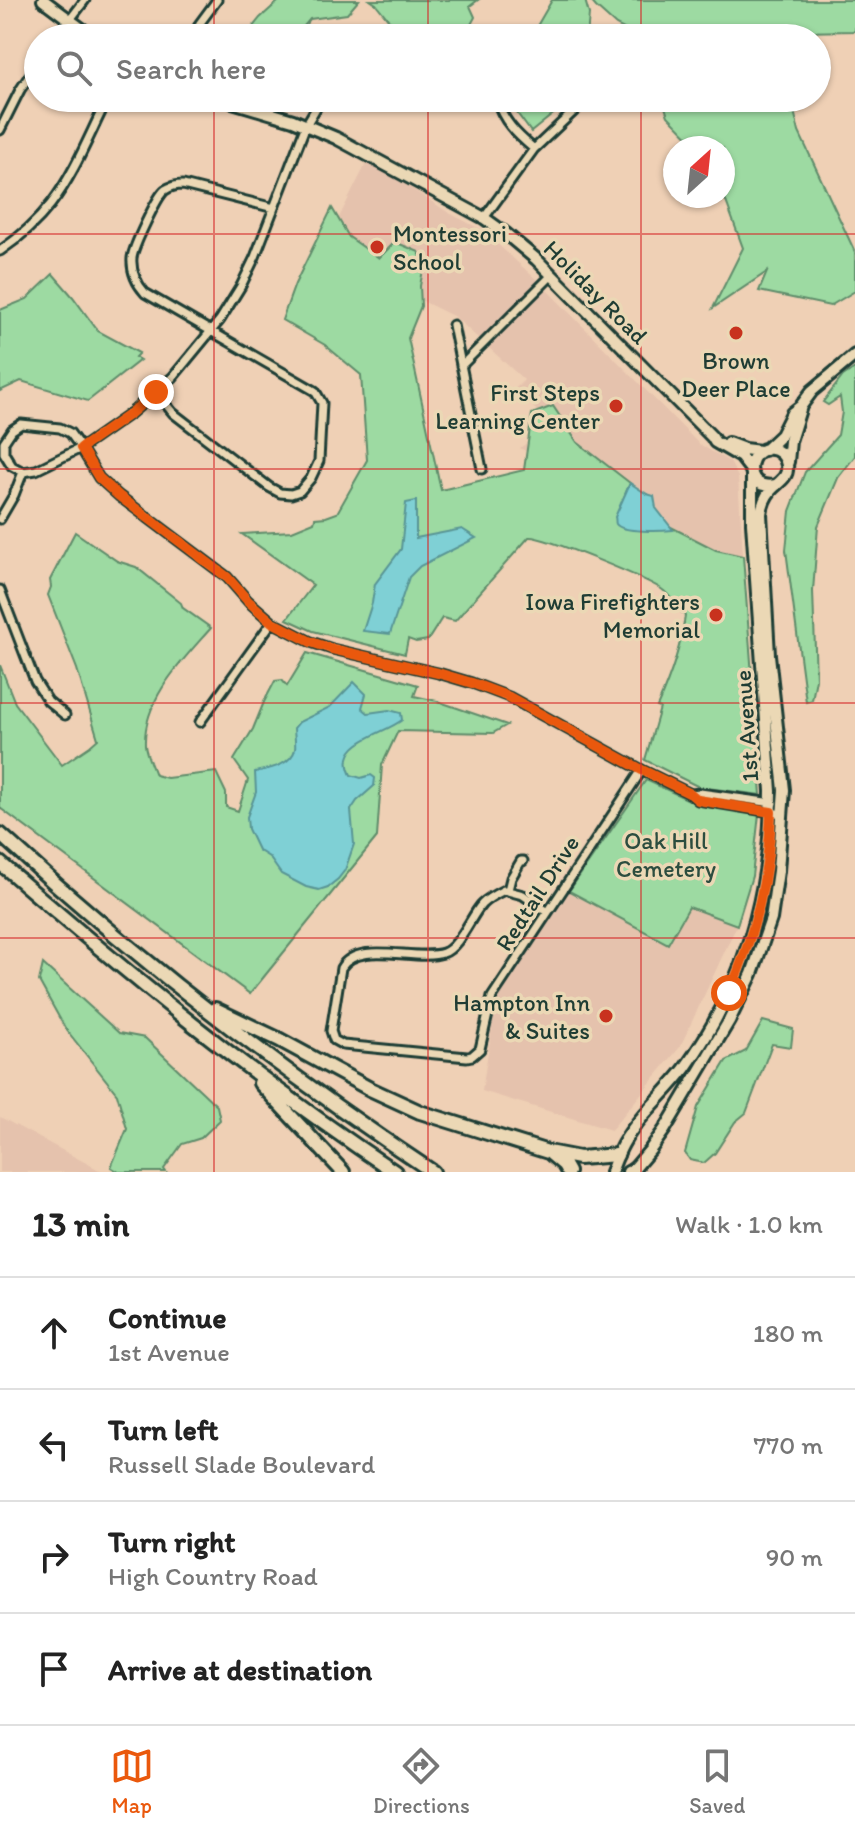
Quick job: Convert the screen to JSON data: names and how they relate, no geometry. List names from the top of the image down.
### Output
{
  "streets": {
    "main road": ["Holiday Road", "1st Avenue"],
    "street": ["Redtail Drive"]
  },
  "crossings": [
    ["Holiday Road", "1st Avenue"]
  ],
  "parks": ["Oak Hill Cemetery"],
  "places": [
    "Montessori School",
    "Brown Deer Place",
    "First Steps Learning Center",
    "Iowa Firefighters Memorial",
    "Hampton Inn & Suites"
  ],
  "north": "top right",
  "page": {
    "search": "Search here",
    "heading": ["13 min", "Walk · 1.0 km"],
    "list": [
      ["Continue", "1st Avenue", "180 m"],
      ["Turn left", "Russell Slade Boulevard", "770 m"],
      ["Turn right", "High Country Road", "90 m"],
      "Arrive at destination"
    ],
    "nav": ["Map", "Directions", "Saved"]
  }
}
